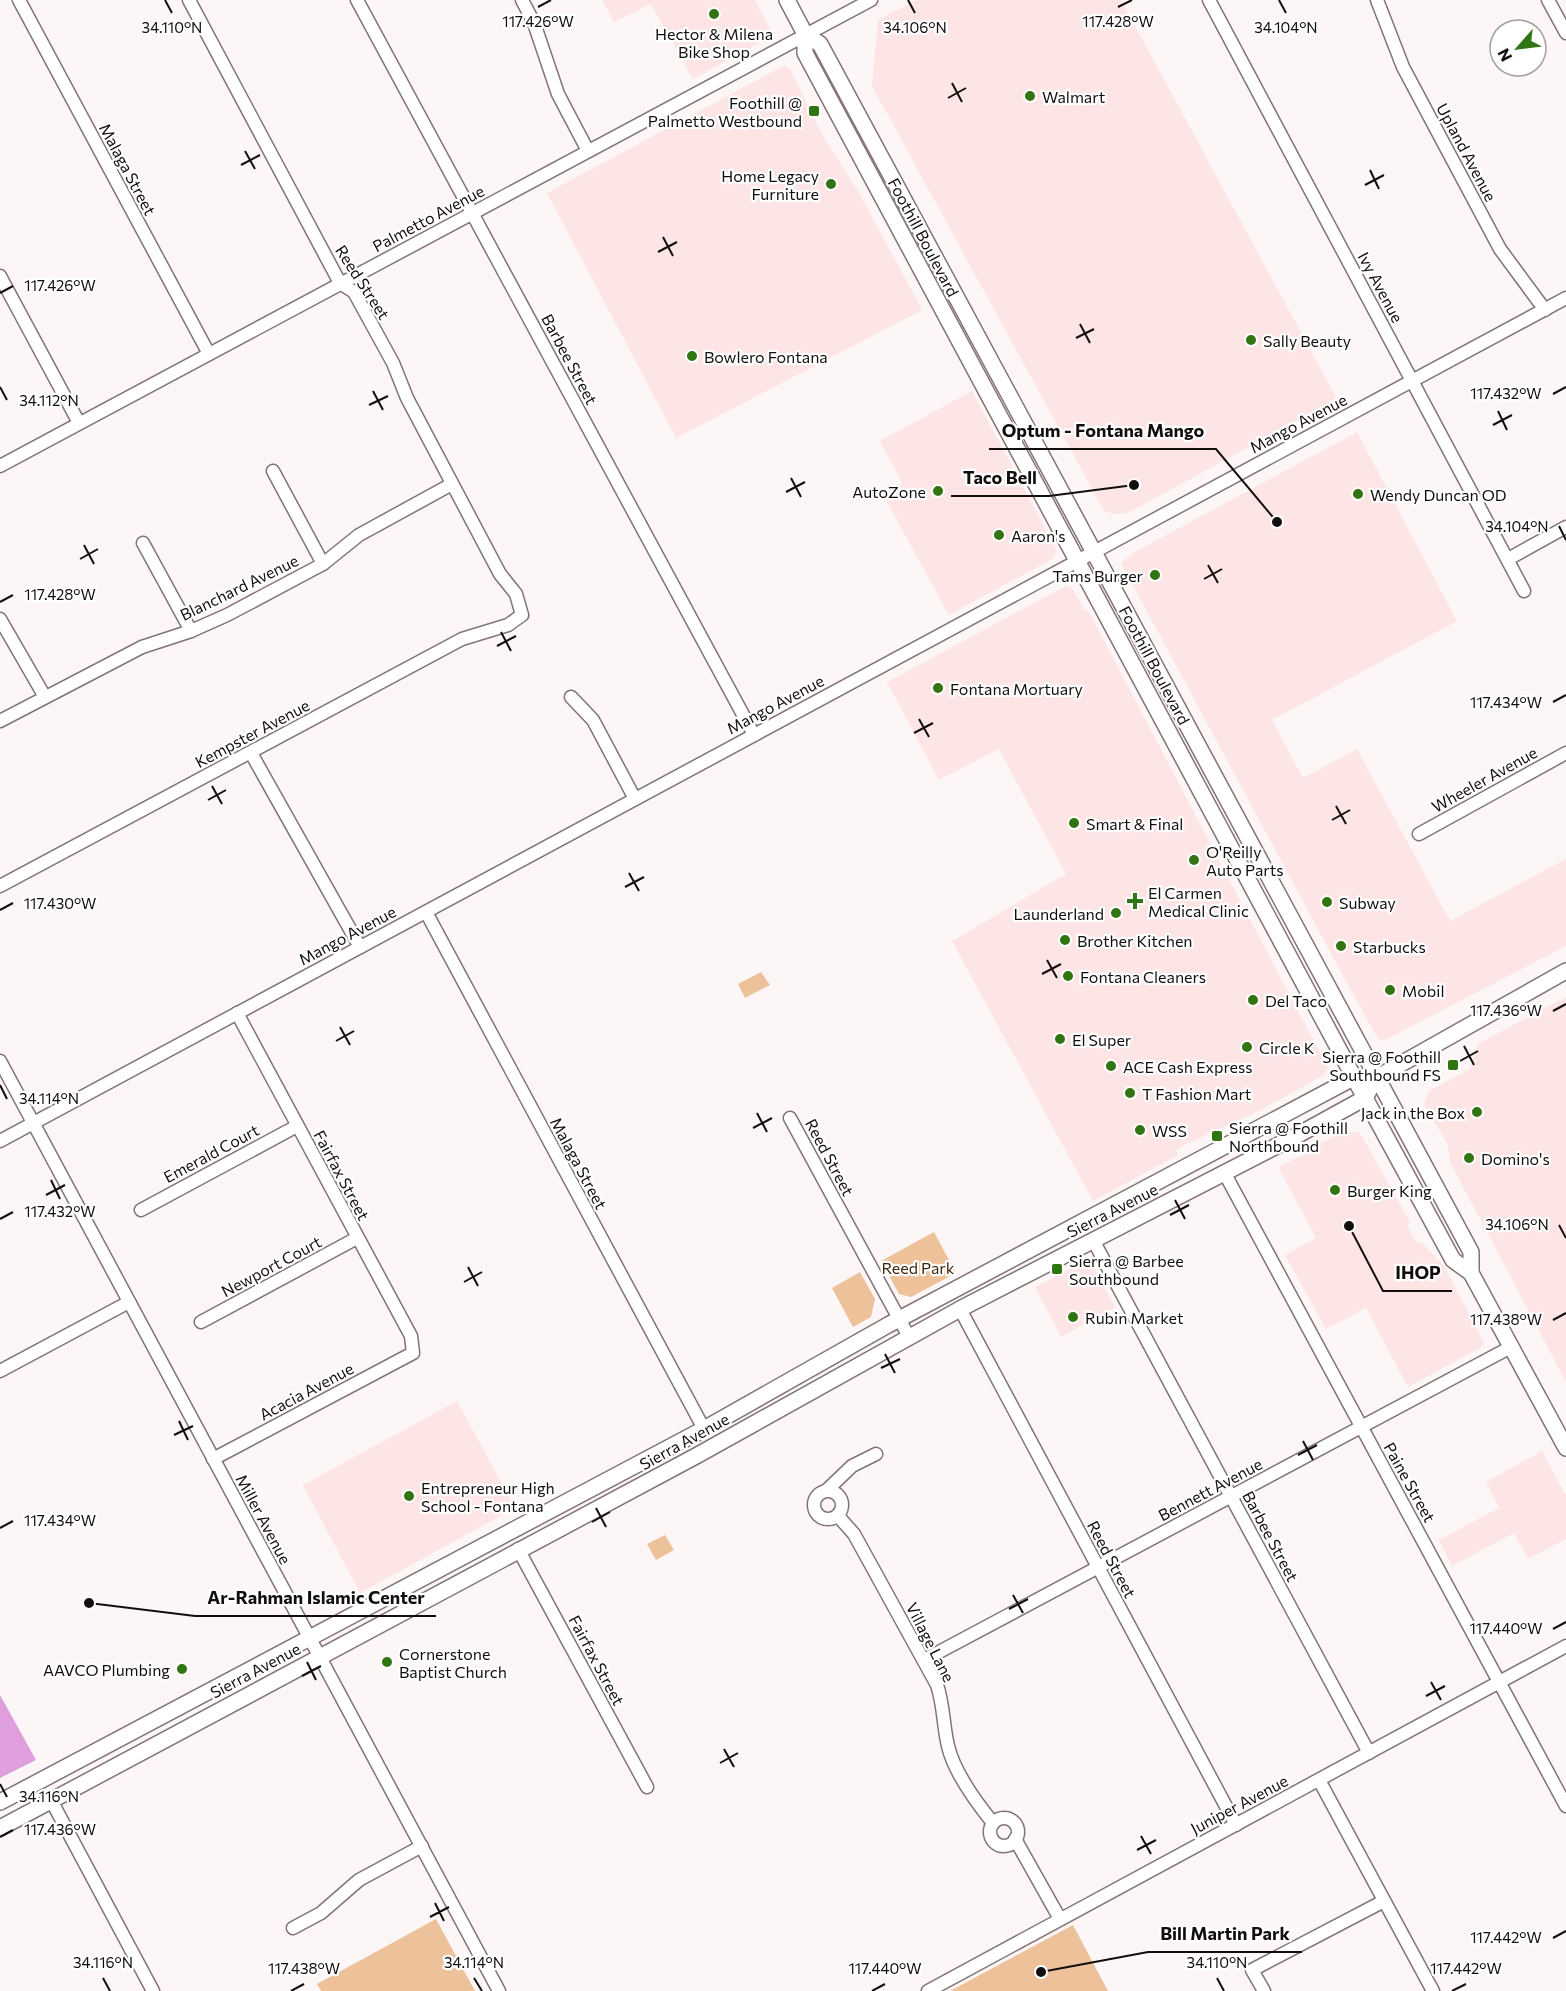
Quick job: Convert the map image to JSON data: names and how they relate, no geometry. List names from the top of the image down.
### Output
{
  "streets": {
    "main road": ["Foothill Boulevard", "Sierra Avenue"],
    "street": [
      "Upland Avenue",
      "Malaga Street",
      "Palmetto Avenue",
      "Reed Street",
      "Ivy Avenue",
      "Barbee Street",
      "Mango Avenue",
      "Blanchard Avenue",
      "Kempster Avenue",
      "Wheeler Avenue",
      "Emerald Court",
      "Fairfax Street",
      "Newport Court",
      "Acacia Avenue",
      "Paine Street",
      "Bennett Avenue",
      "Miller Avenue",
      "Village Lane",
      "Juniper Avenue"
    ]
  },
  "crossings": [
    ["Upland Avenue", "Mango Avenue"],
    ["Malaga Street", "Palmetto Avenue"],
    ["Malaga Street", "Mango Avenue"],
    ["Malaga Street", "Sierra Avenue"],
    ["Palmetto Avenue", "Foothill Boulevard"],
    ["Palmetto Avenue", "Reed Street"],
    ["Palmetto Avenue", "Barbee Street"],
    ["Foothill Boulevard", "Mango Avenue"],
    ["Foothill Boulevard", "Sierra Avenue"],
    ["Foothill Boulevard", "Bennett Avenue"],
    ["Reed Street", "Blanchard Avenue"],
    ["Reed Street", "Kempster Avenue"],
    ["Reed Street", "Sierra Avenue"],
    ["Reed Street", "Bennett Avenue"],
    ["Reed Street", "Juniper Avenue"],
    ["Ivy Avenue", "Mango Avenue"],
    ["Barbee Street", "Mango Avenue"],
    ["Barbee Street", "Sierra Avenue"],
    ["Barbee Street", "Bennett Avenue"],
    ["Barbee Street", "Juniper Avenue"],
    ["Mango Avenue", "Fairfax Street"],
    ["Mango Avenue", "Miller Avenue"],
    ["Emerald Court", "Fairfax Street"],
    ["Fairfax Street", "Sierra Avenue"],
    ["Fairfax Street", "Newport Court"],
    ["Fairfax Street", "Acacia Avenue"],
    ["Sierra Avenue", "Paine Street"],
    ["Sierra Avenue", "Miller Avenue"],
    ["Acacia Avenue", "Miller Avenue"],
    ["Paine Street", "Bennett Avenue"],
    ["Paine Street", "Juniper Avenue"],
    ["Bennett Avenue", "Village Lane"]
  ],
  "parks": ["Reed Park"],
  "places": {
    "other": [
      "Hector & Milena Bike Shop",
      "Walmart",
      "Home Legacy Furniture",
      "Sally Beauty",
      "Bowlero Fontana",
      "Taco Bell",
      "AutoZone",
      "Wendy Duncan OD",
      "Optum - Fontana Mango",
      "Aaron's",
      "Tams Burger",
      "Fontana Mortuary",
      "Smart & Final",
      "O'Reilly Auto Parts",
      "Subway",
      "Launderland",
      "Brother Kitchen",
      "Starbucks",
      "Fontana Cleaners",
      "Mobil",
      "Del Taco",
      "El Super",
      "Circle K",
      "ACE Cash Express",
      "T Fashion Mart",
      "Jack in the Box",
      "WSS",
      "Domino's",
      "Burger King",
      "IHOP",
      "Rubin Market",
      "Entrepreneur High School - Fontana",
      "Ar-Rahman Islamic Center",
      "Cornerstone Baptist Church",
      "AAVCO Plumbing",
      "Bill Martin Park"
    ],
    "transit": [
      "Foothill @ Palmetto Westbound",
      "Sierra @ Foothill Southbound FS",
      "Sierra @ Foothill Northbound",
      "Sierra @ Barbee Southbound"
    ],
    "health": ["El Carmen Medical Clinic"]
  },
  "north": "bottom left",
  "coordinates": [
    "117.426°W",
    "117.428°W",
    "34.110°N",
    "34.106°N",
    "34.104°N",
    "117.432°W",
    "34.112°N",
    "117.434°W",
    "117.430°W",
    "117.436°W",
    "34.114°N",
    "117.438°W",
    "117.440°W",
    "34.116°N",
    "117.442°W"
  ]
}
